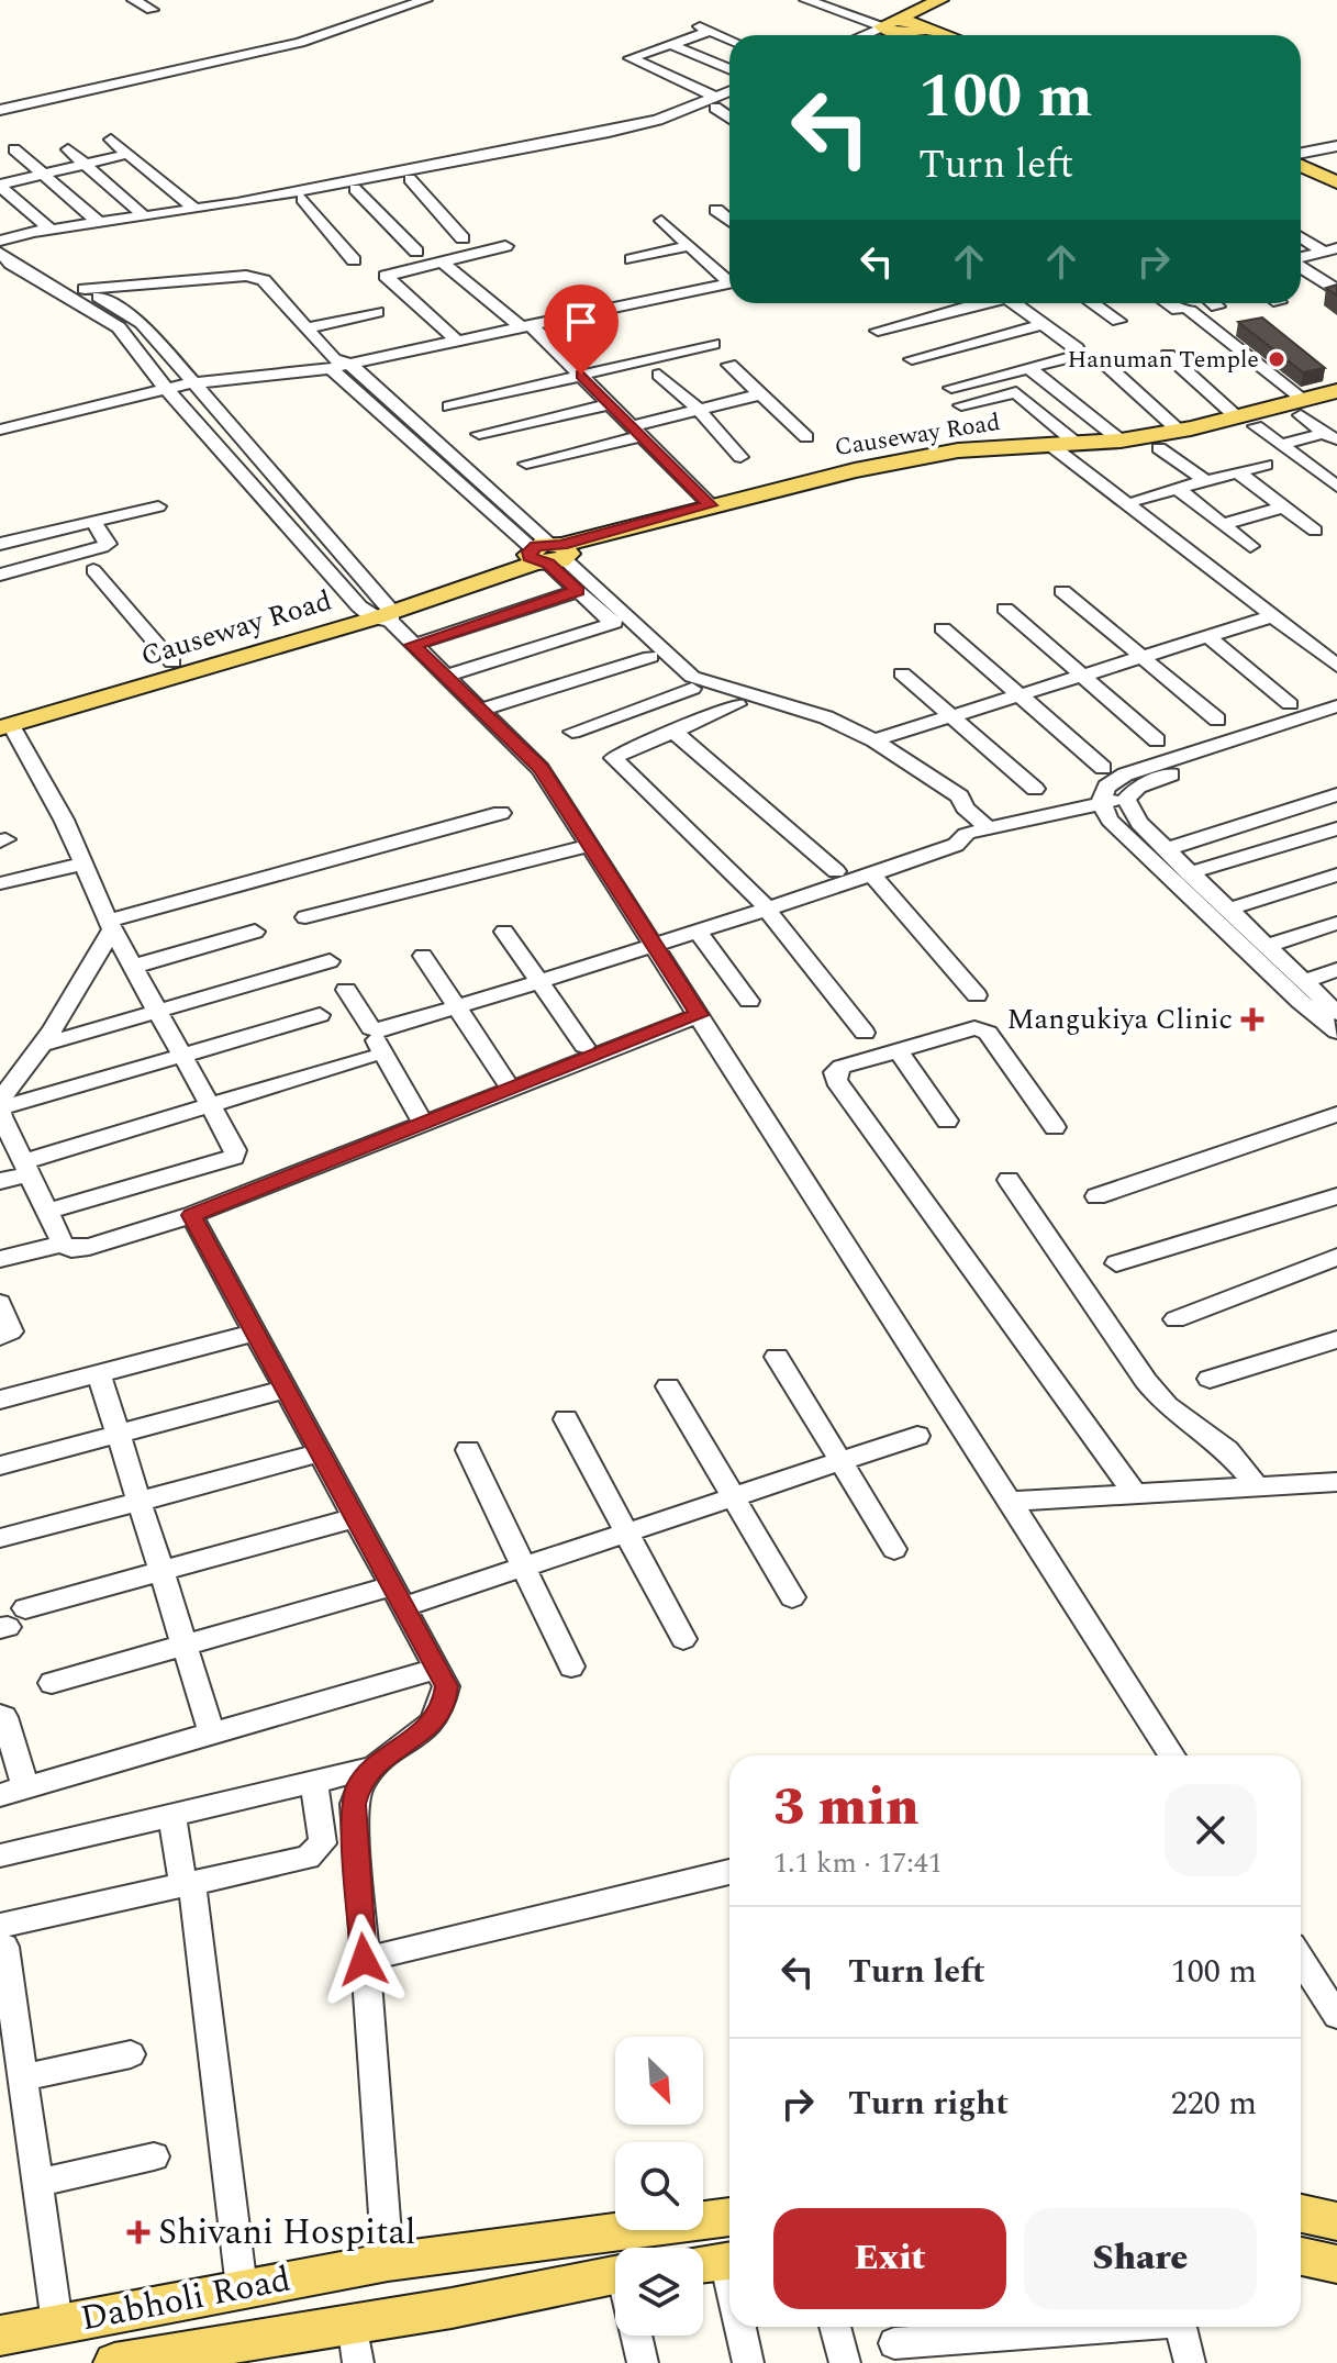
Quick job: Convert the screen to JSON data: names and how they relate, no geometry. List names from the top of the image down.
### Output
{
  "streets": {
    "main road": ["Causeway Road", "Dabholi Road"]
  },
  "places": {
    "other": ["Hanuman Temple"],
    "health": ["Mangukiya Clinic", "Shivani Hospital"]
  },
  "north": "bottom right",
  "page": {
    "turn": ["100 m", "Turn left"],
    "heading": ["3 min", "1.1 km · 17:41"],
    "list": [
      {
        "name": "Turn left",
        "value": "100 m"
      },
      {
        "name": "Turn right",
        "value": "220 m"
      }
    ],
    "buttons": ["Exit", "Share"]
  }
}
